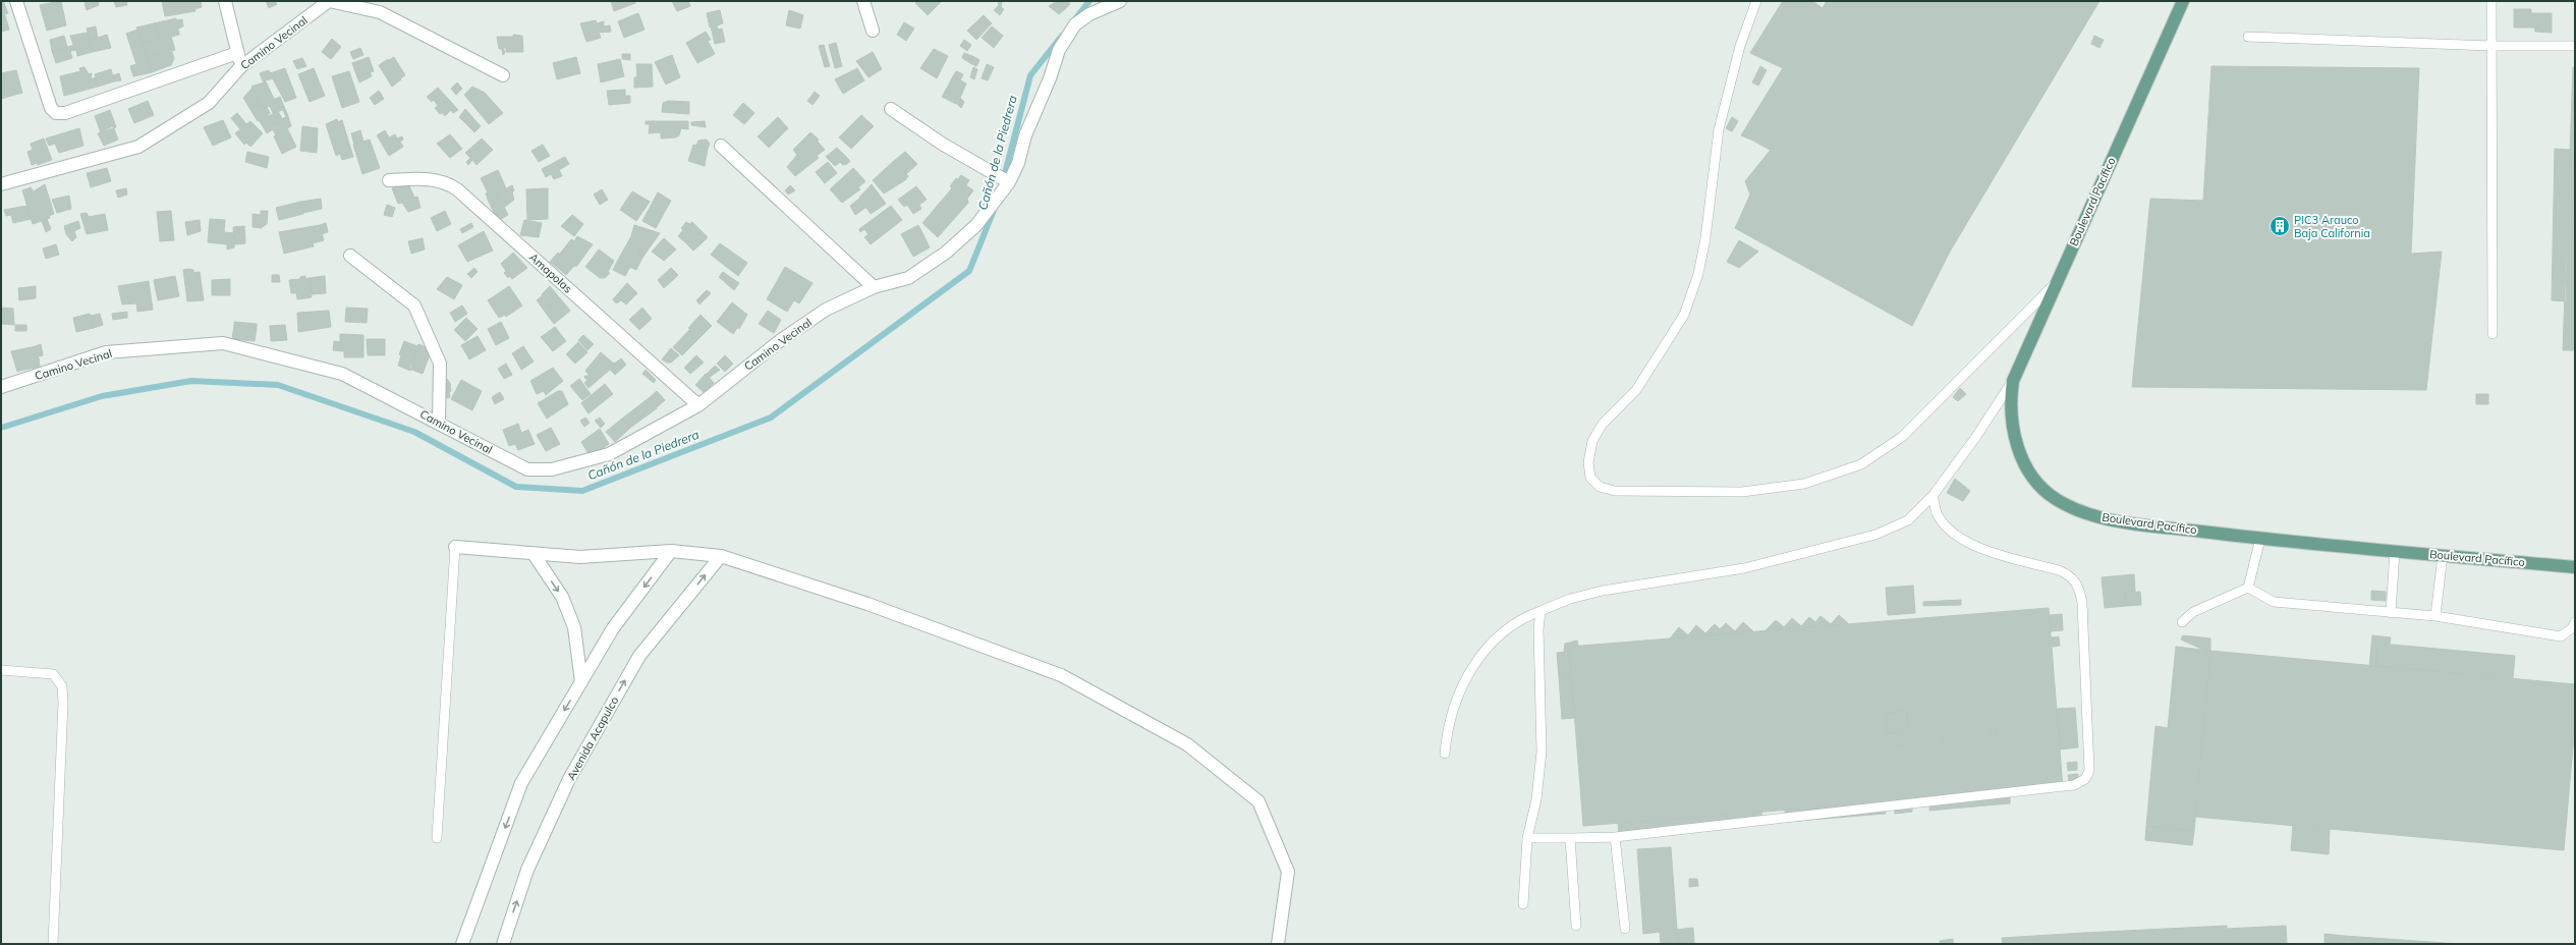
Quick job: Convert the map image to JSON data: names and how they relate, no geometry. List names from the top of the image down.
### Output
{
  "streets": {
    "main road": ["Boulevard Pacífico"],
    "street": ["Camino Vecinal", "Amapolas", "Avenida Acapulco"]
  },
  "crossings": [
    ["Camino Vecinal", "Amapolas"]
  ],
  "water": ["Cañón de la Piedrera"],
  "places": {
    "building": ["PIC3 Arauco Baja California"]
  }
}
